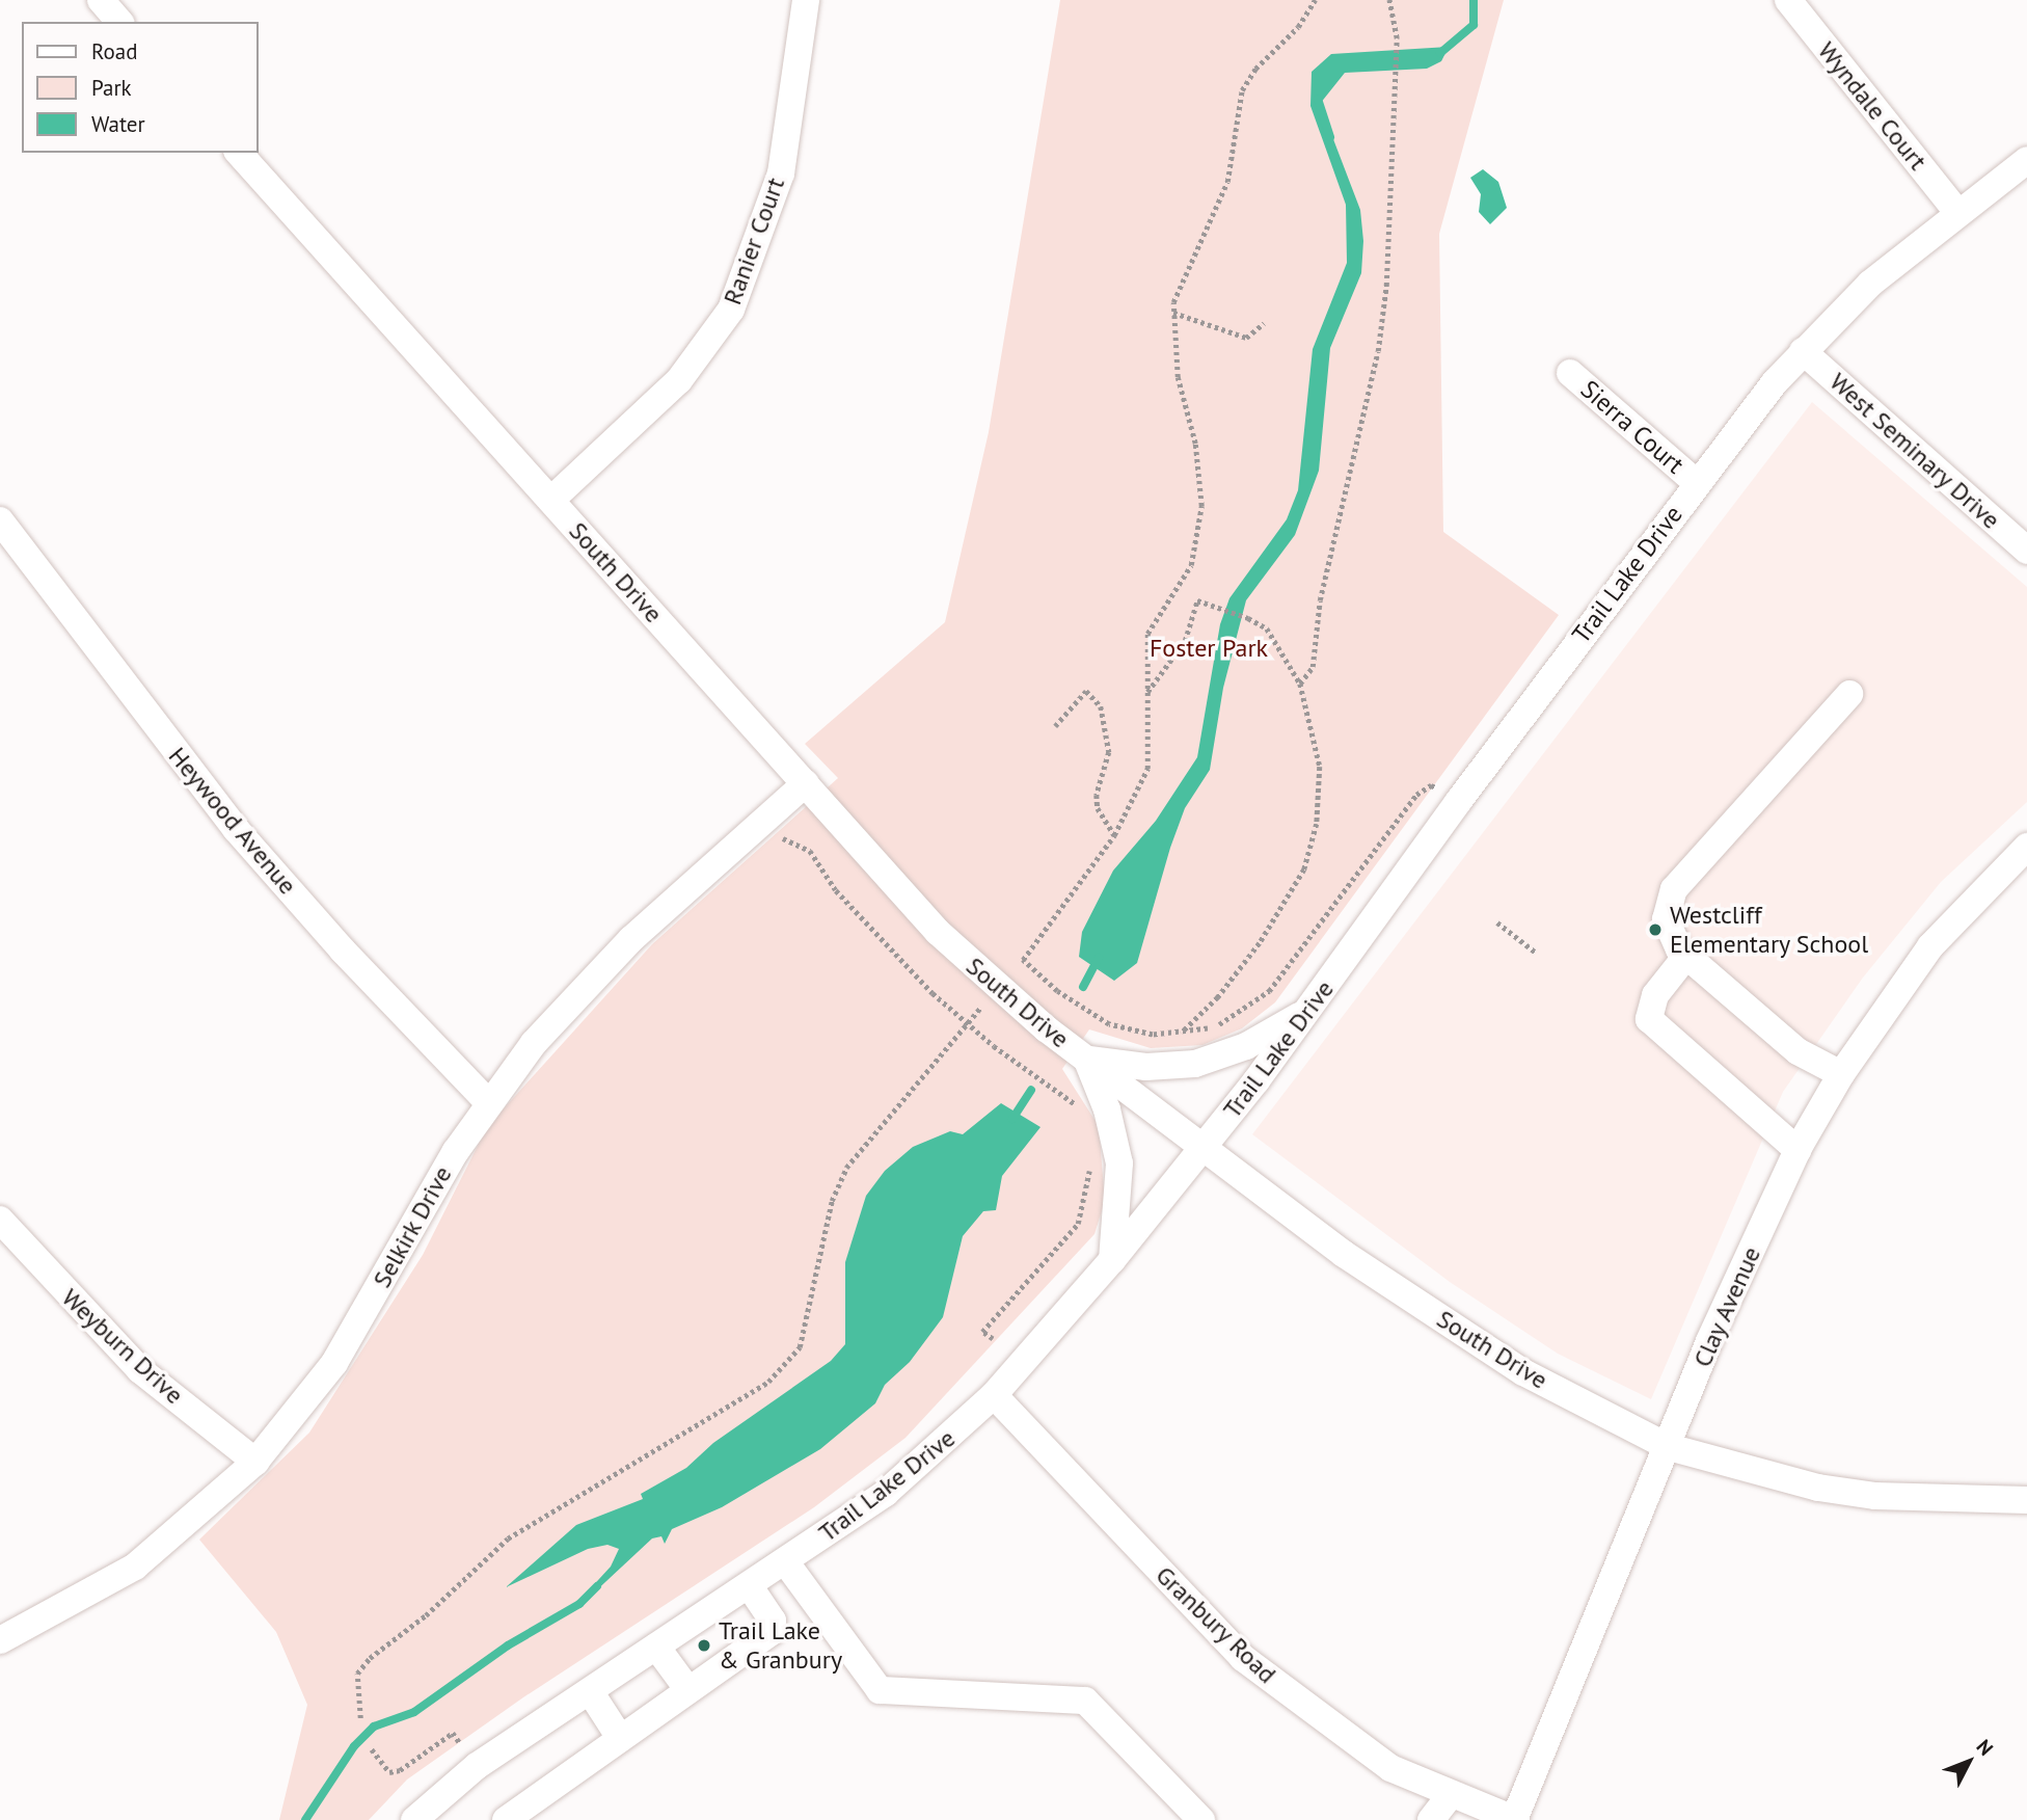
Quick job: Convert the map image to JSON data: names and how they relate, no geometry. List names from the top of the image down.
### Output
{
  "streets": {
    "street": [
      "Wyndale Court",
      "Ranier Court",
      "Sierra Court",
      "West Seminary Drive",
      "South Drive",
      "Trail Lake Drive",
      "Heywood Avenue",
      "Selkirk Drive",
      "Clay Avenue",
      "Weyburn Drive",
      "Granbury Road"
    ]
  },
  "crossings": [
    ["Wyndale Court", "Trail Lake Drive"],
    ["Ranier Court", "South Drive"],
    ["Sierra Court", "Trail Lake Drive"],
    ["West Seminary Drive", "Trail Lake Drive"],
    ["South Drive", "Trail Lake Drive"],
    ["South Drive", "Selkirk Drive"],
    ["South Drive", "Clay Avenue"],
    ["Trail Lake Drive", "Granbury Road"],
    ["Heywood Avenue", "Selkirk Drive"],
    ["Selkirk Drive", "Weyburn Drive"],
    ["Clay Avenue", "Granbury Road"]
  ],
  "parks": ["Foster Park"],
  "places": ["Westcliff Elementary School", "Trail Lake & Granbury"],
  "legend": ["Road", "Park", "Water"],
  "north": "top right"
}
